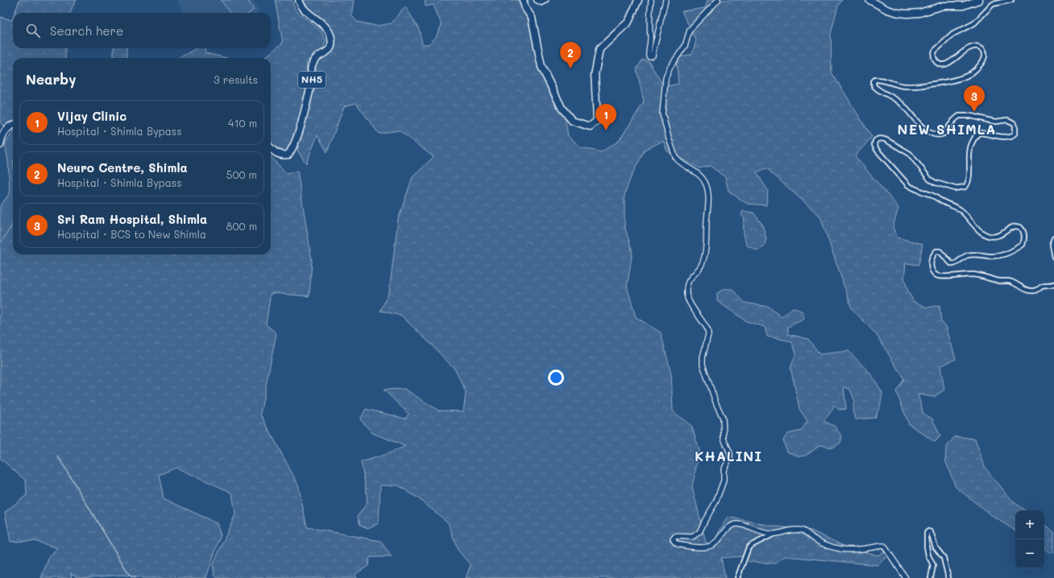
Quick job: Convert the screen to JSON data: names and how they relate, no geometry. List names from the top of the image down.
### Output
{
  "streets": {
    "highway": ["NH5"]
  },
  "districts": ["NEW SHIMLA", "KHALINI"],
  "page": {
    "search": "Search here",
    "pins": ["2", "3", "1"],
    "heading": ["Nearby", "3 results"],
    "list": [
      {
        "mark": "1",
        "name": "Vijay Clinic",
        "note": "Hospital · Shimla Bypass",
        "value": "410 m"
      },
      {
        "mark": "2",
        "name": "Neuro Centre, Shimla",
        "note": "Hospital · Shimla Bypass",
        "value": "500 m"
      },
      {
        "mark": "3",
        "name": "Sri Ram Hospital, Shimla",
        "note": "Hospital · BCS to New Shimla",
        "value": "800 m"
      }
    ],
    "map_buttons": ["+", "−"]
  }
}
